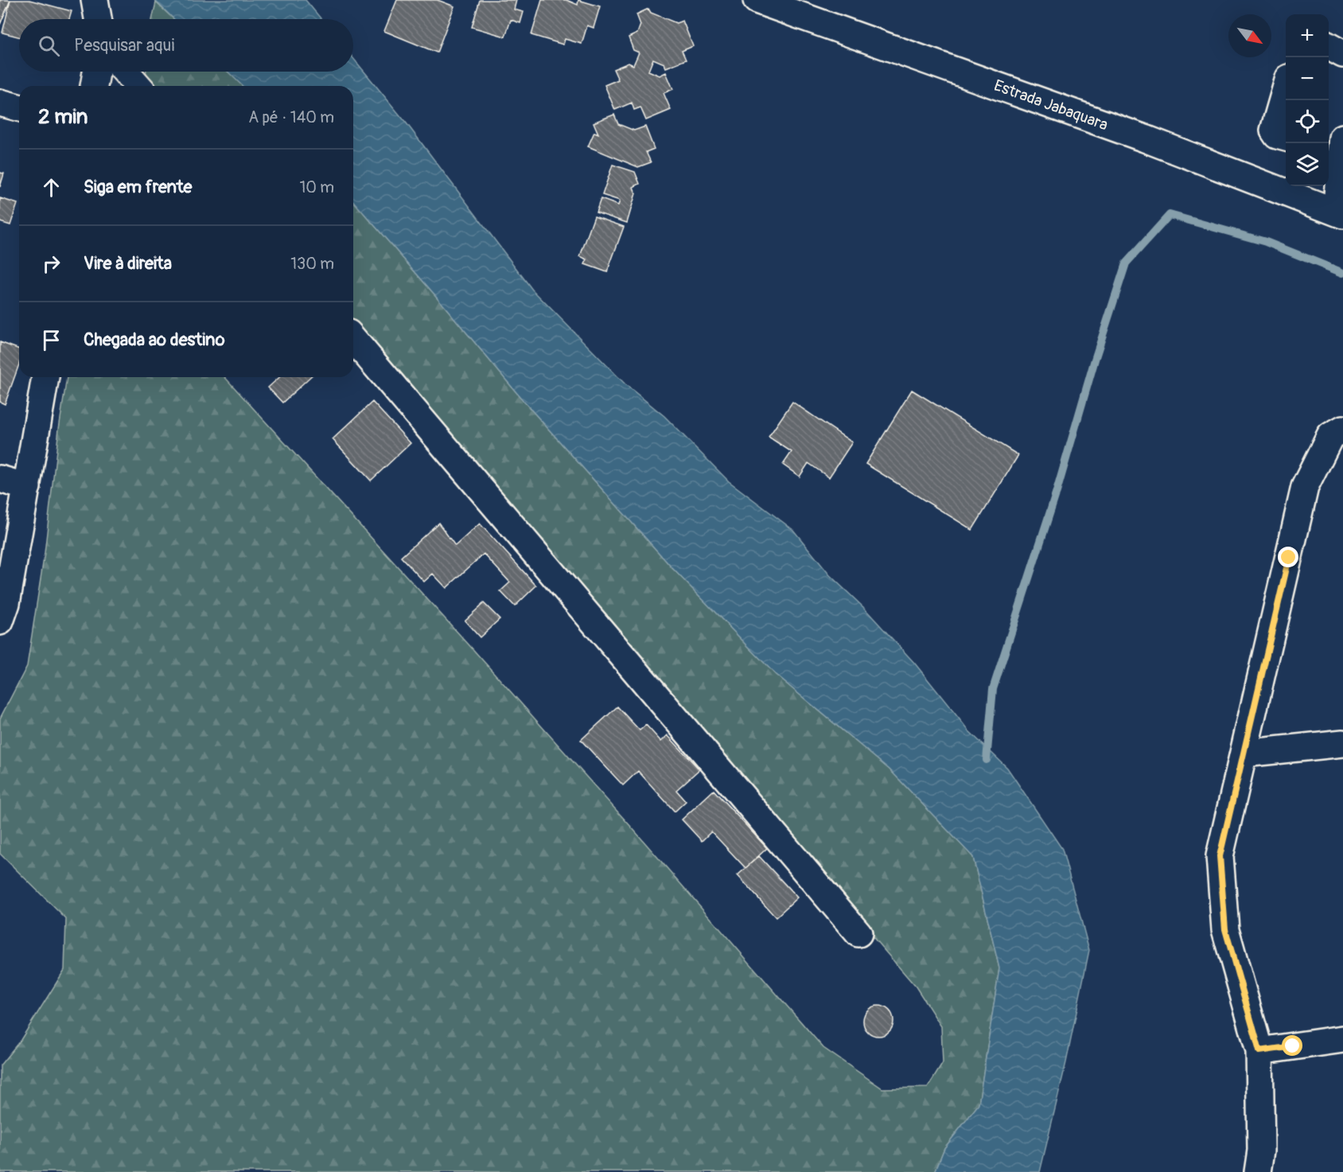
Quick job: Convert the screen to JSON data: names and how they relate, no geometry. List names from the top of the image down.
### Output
{
  "streets": {
    "street": ["Estrada Jabaquara"]
  },
  "north": "bottom right",
  "page": {
    "map_buttons": ["+", "−"],
    "search": "Pesquisar aqui",
    "heading": ["2 min", "A pé · 140 m"],
    "list": [
      ["Siga em frente", "10 m"],
      ["Vire à direita", "130 m"],
      "Chegada ao destino"
    ]
  }
}
